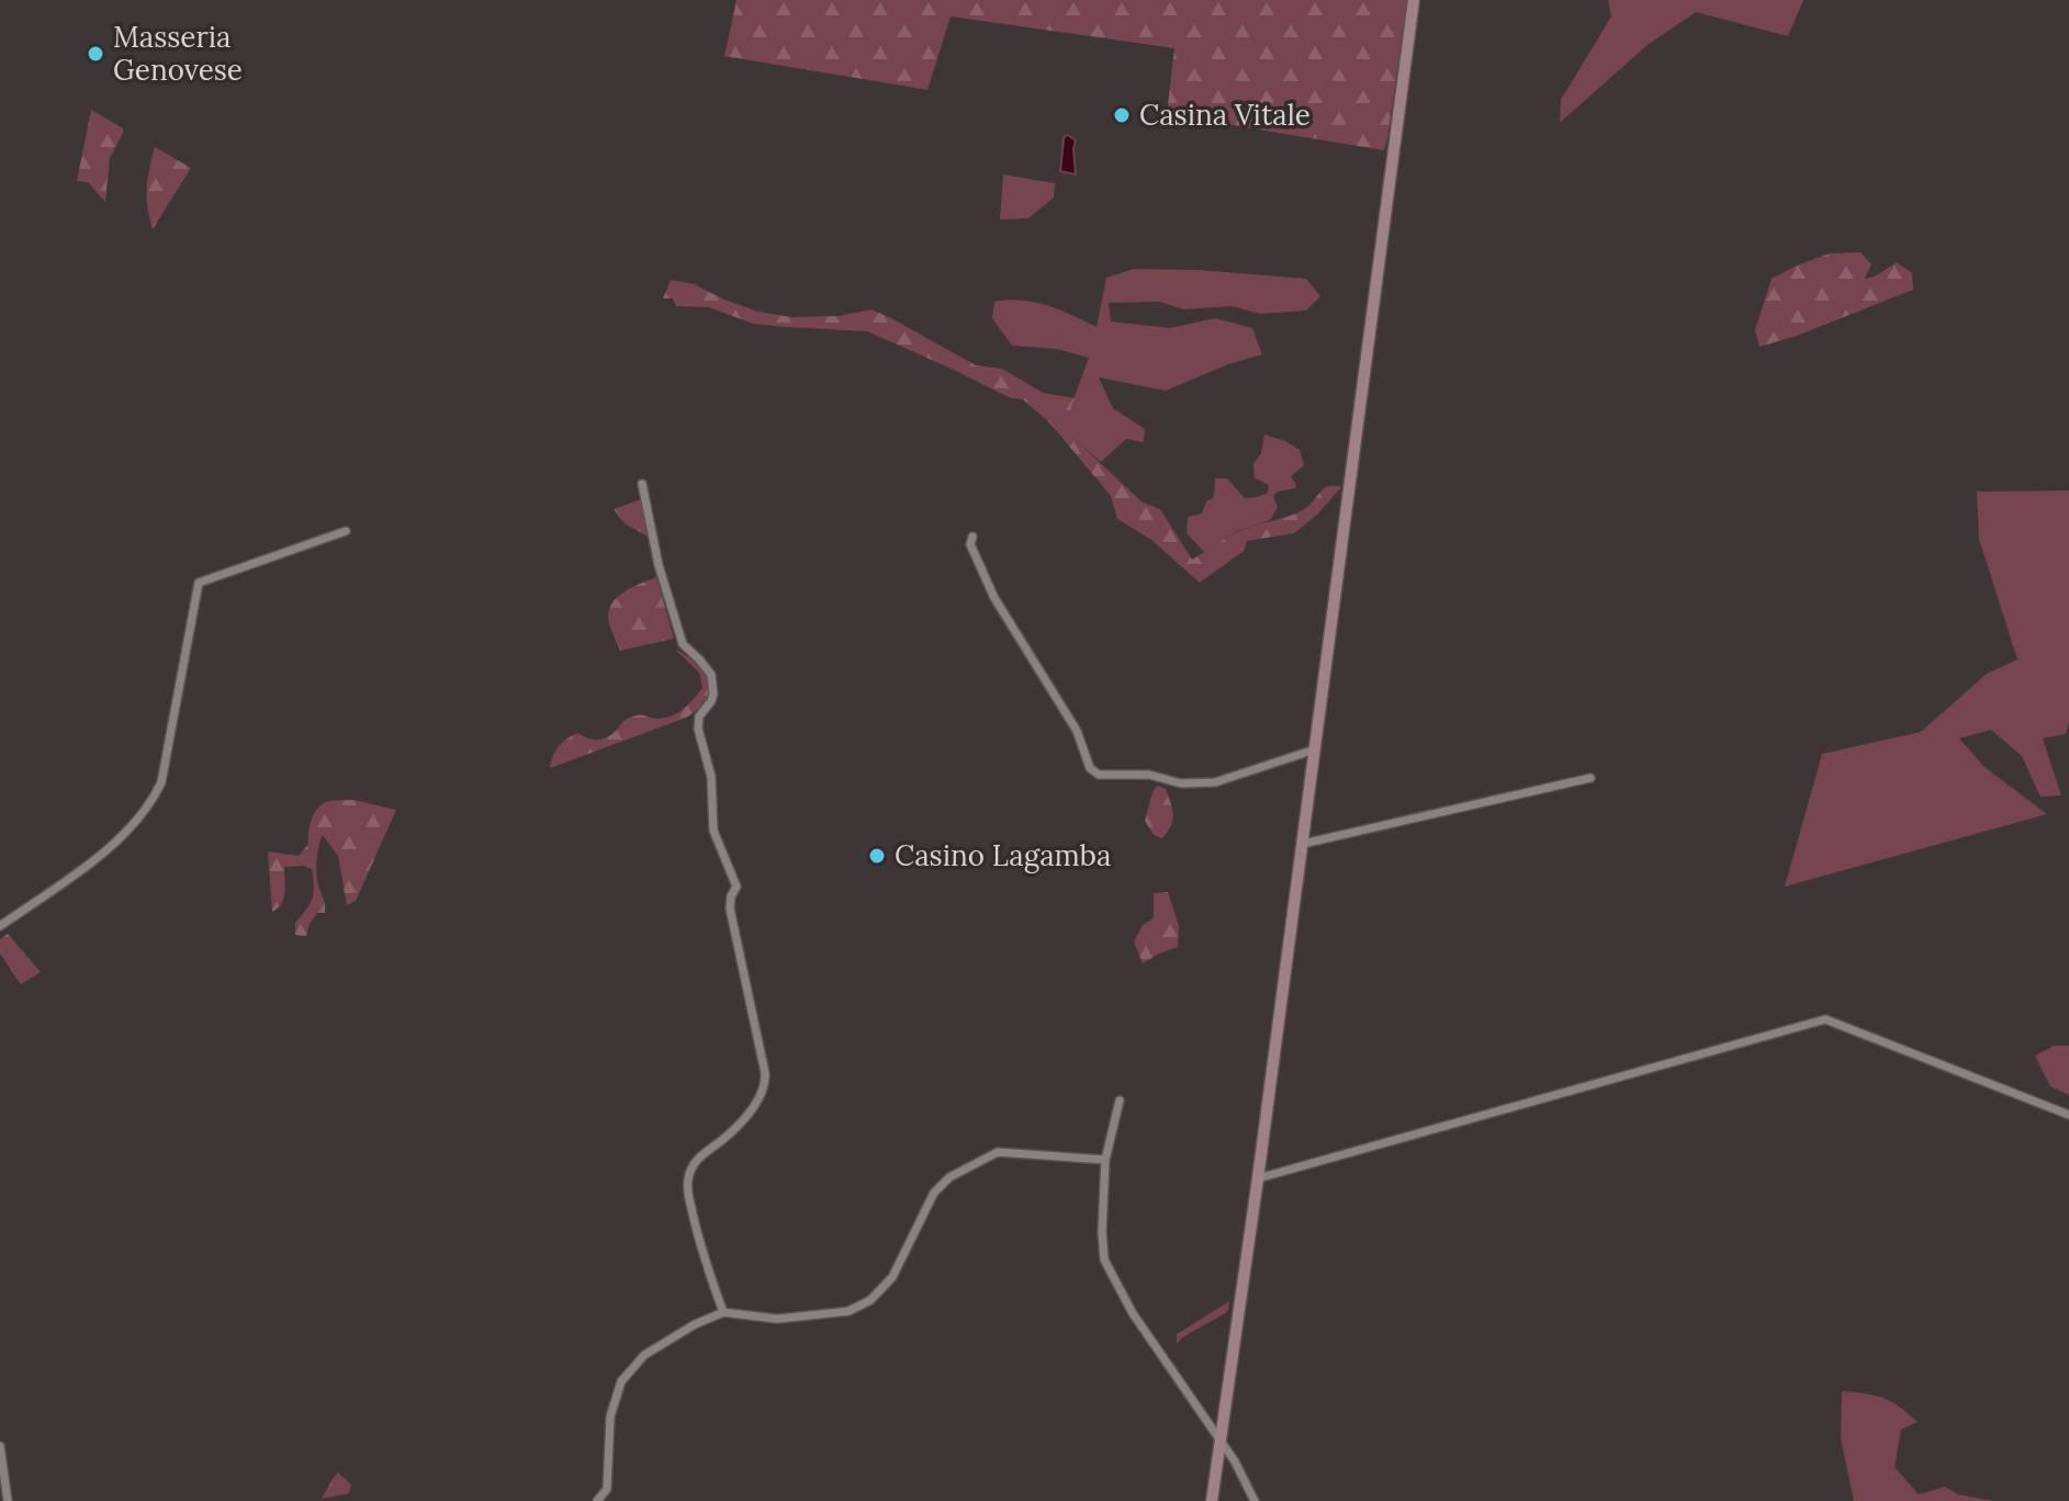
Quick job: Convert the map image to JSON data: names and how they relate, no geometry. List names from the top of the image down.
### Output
{
  "places": ["Masseria Genovese", "Casina Vitale", "Casino Lagamba"]
}
